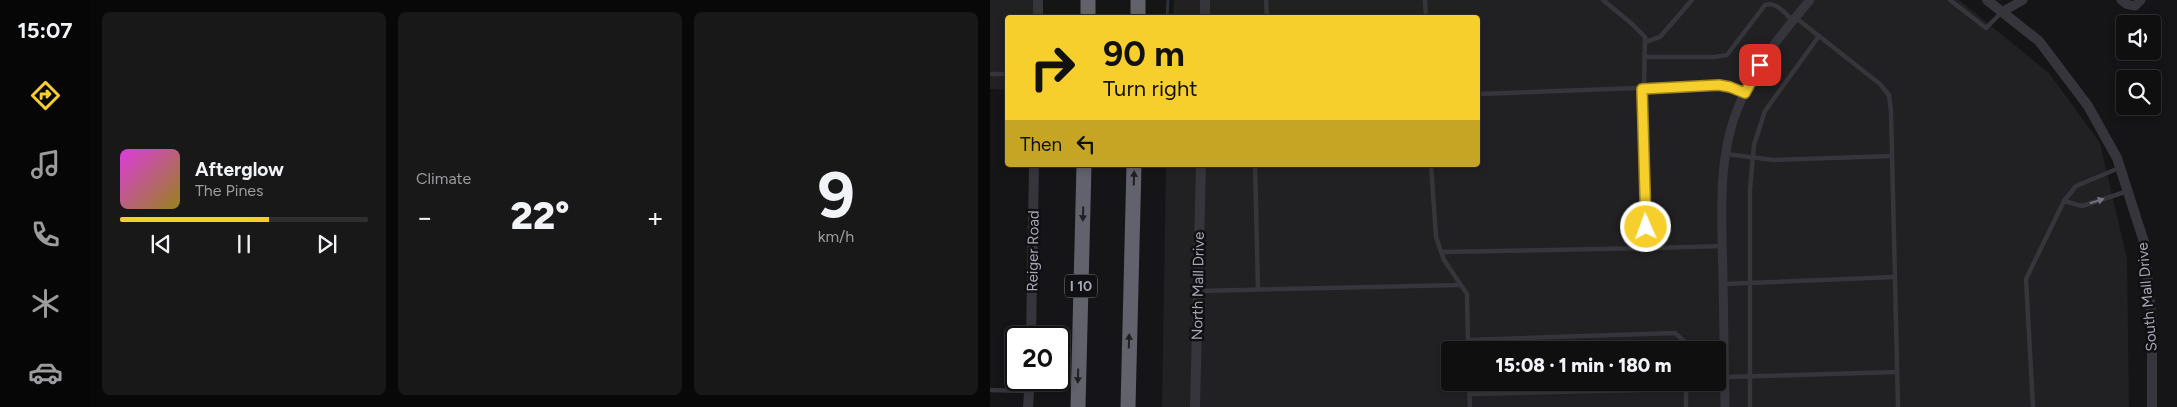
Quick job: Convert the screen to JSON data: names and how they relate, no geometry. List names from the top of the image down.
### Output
{
  "streets": {
    "highway": ["I 10"],
    "street": ["Reiger Road", "North Mall Drive", "South Mall Drive"]
  },
  "page": {
    "tabs": "15:07",
    "tile": [
      "Climate",
      ["9", "km/h"]
    ],
    "turn": ["90 m", "Turn right"],
    "then": "Then",
    "song": ["Afterglow", "The Pines"],
    "heat": ["−", "22°", "+"],
    "limit": "20",
    "trip": "15:08 · 1 min · 180 m"
  }
}
